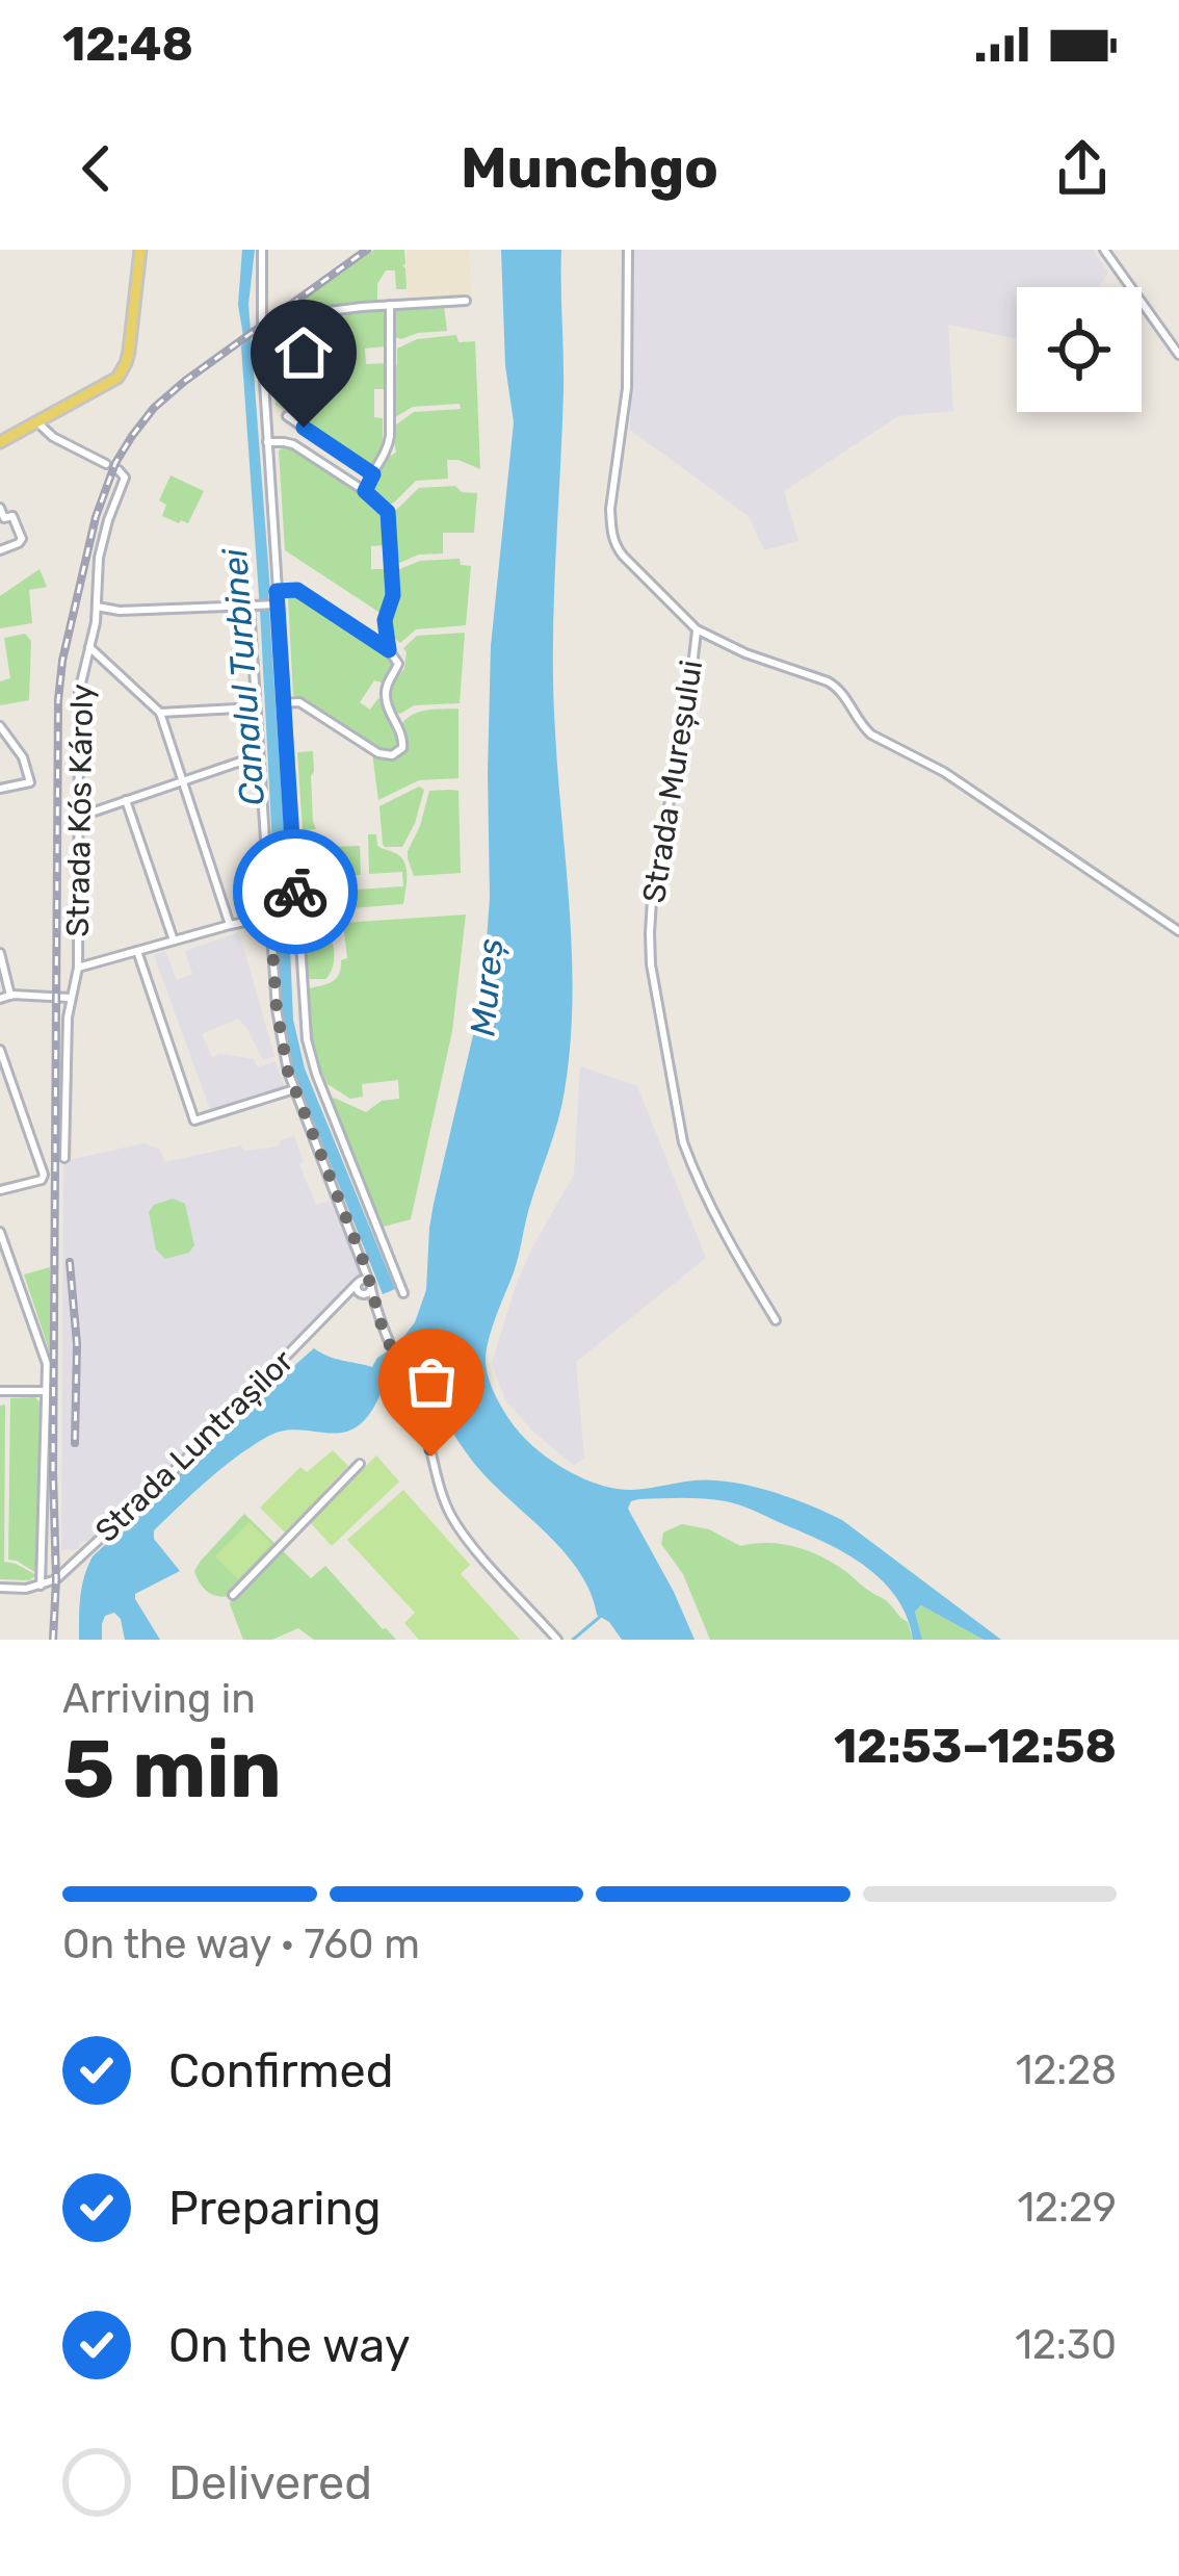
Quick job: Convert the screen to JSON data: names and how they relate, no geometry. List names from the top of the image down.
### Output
{
  "streets": {
    "street": ["Strada Mureșului", "Strada Kós Károly", "Strada Luntrașilor"]
  },
  "water": ["Canalul Turbinei", "Mureș"],
  "page": {
    "status": "12:48",
    "header": "Munchgo",
    "heading": ["5 min", "Arriving in", "12:53–12:58"],
    "bar": "On the way · 760 m",
    "list": [
      ["Confirmed", "12:28"],
      ["Preparing", "12:29"],
      ["On the way", "12:30"],
      "Delivered"
    ]
  }
}
